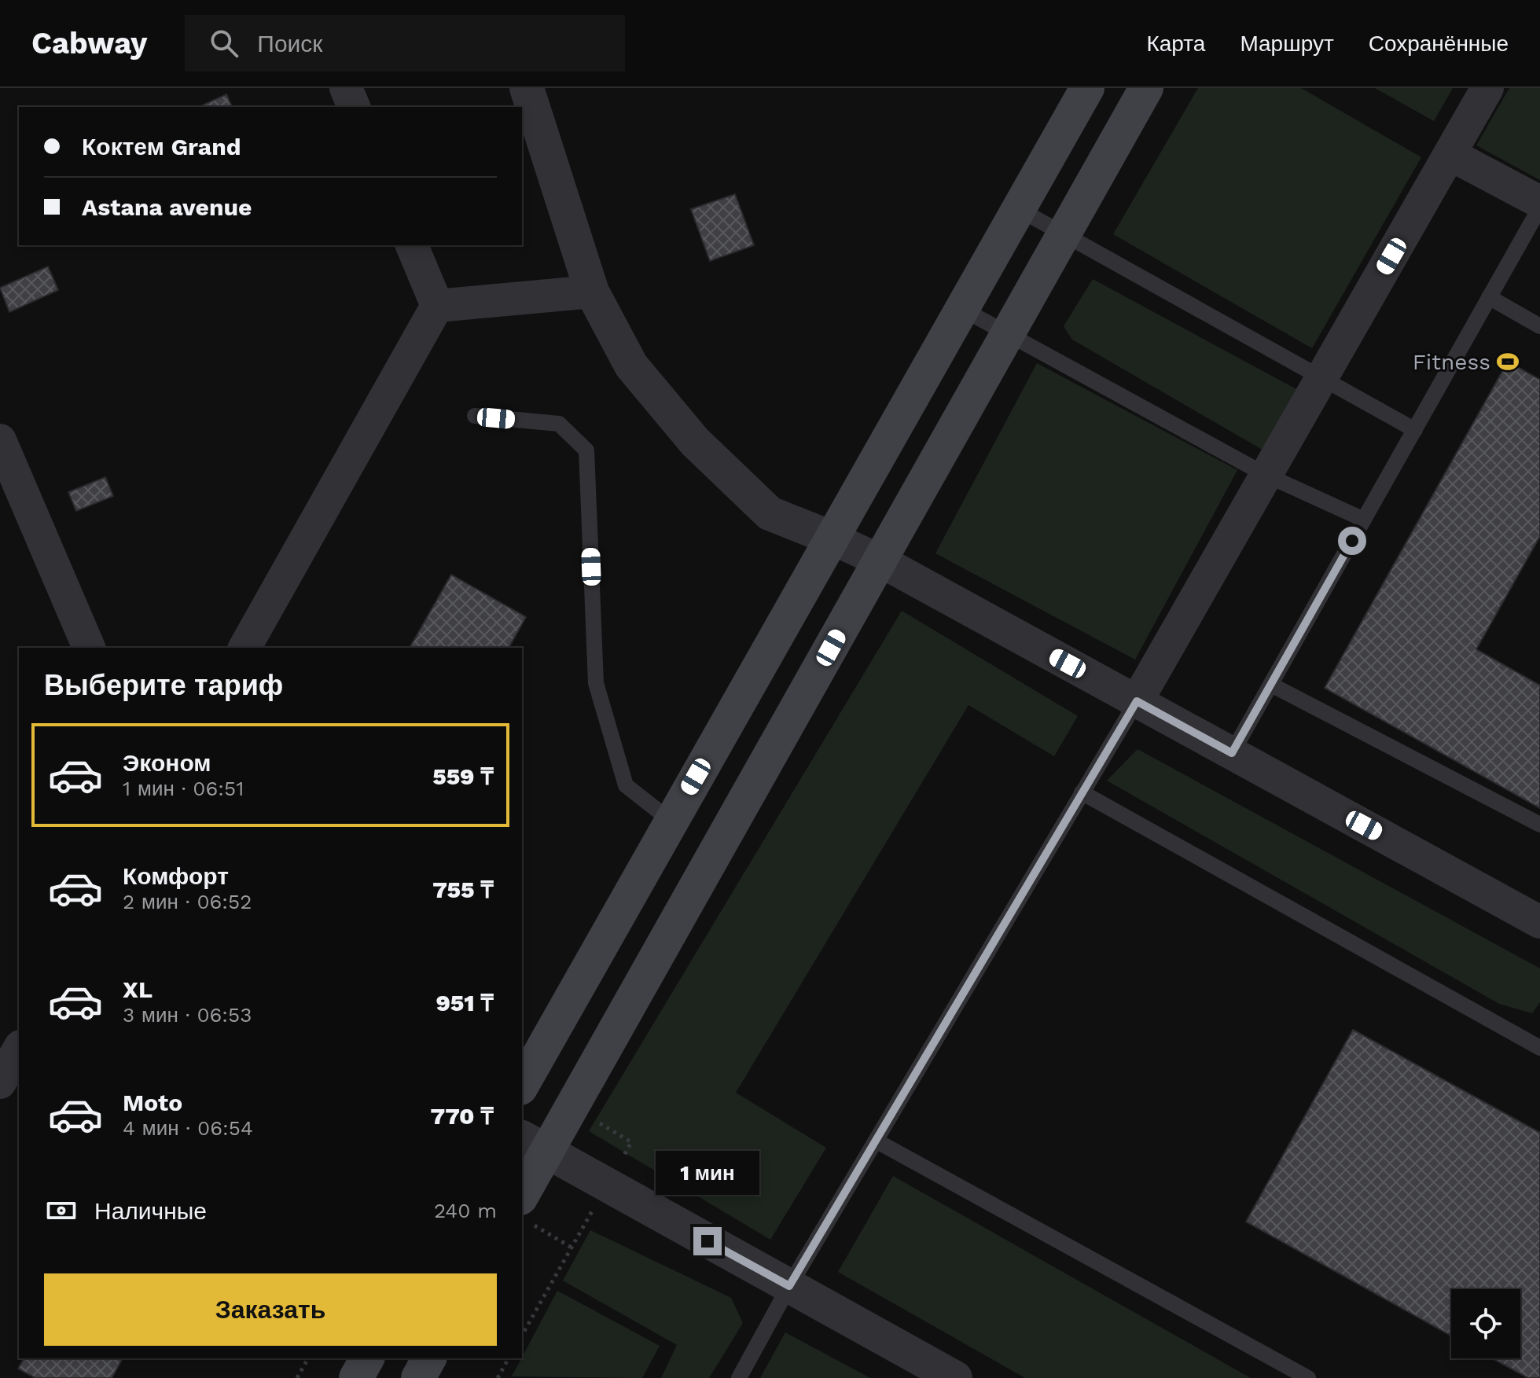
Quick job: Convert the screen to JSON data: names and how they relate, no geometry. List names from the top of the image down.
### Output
{
  "places": {
    "sports": ["Fitness"]
  },
  "page": {
    "header": "Cabway",
    "search": "Поиск",
    "nav": ["Карта", "Маршрут", "Сохранённые"],
    "banner": ["Коктем Grand", "Astana avenue"],
    "heading": "Выберите тариф",
    "list": [
      {
        "name": "Эконом",
        "note": "1 мин · 06:51",
        "value": "559 ₸"
      },
      {
        "name": "Комфорт",
        "note": "2 мин · 06:52",
        "value": "755 ₸"
      },
      {
        "name": "XL",
        "note": "3 мин · 06:53",
        "value": "951 ₸"
      },
      {
        "name": "Moto",
        "note": "4 мин · 06:54",
        "value": "770 ₸"
      }
    ],
    "bubble": "1 мин",
    "pay": ["Наличные", "240 m"],
    "buttons": "Заказать"
  }
}
